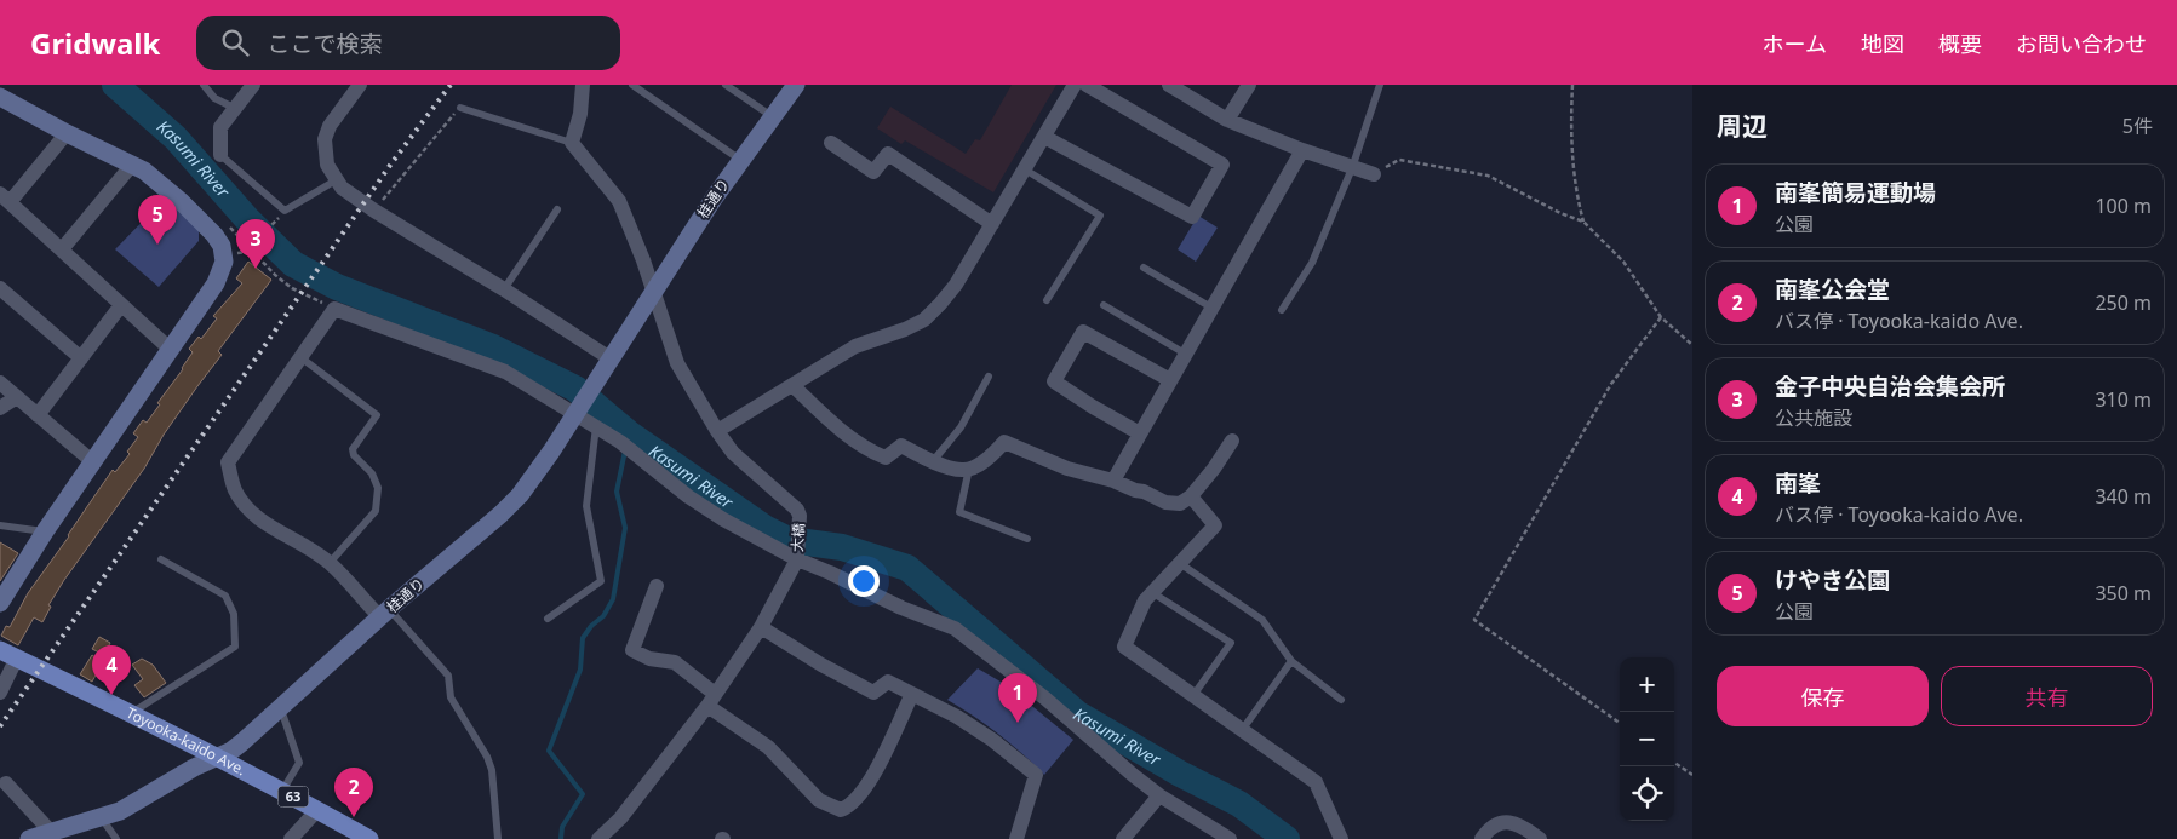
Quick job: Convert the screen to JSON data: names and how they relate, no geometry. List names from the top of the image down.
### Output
{
  "streets": {
    "main road": ["Toyooka-kaido Ave.", "63"],
    "street": ["桂通り", "大橋"]
  },
  "crossings": [
    ["桂通り", "Toyooka-kaido Ave."]
  ],
  "water": ["Kasumi River"],
  "page": {
    "header": "Gridwalk",
    "search": "ここで検索",
    "nav": [
      "ホーム",
      "地図",
      "概要",
      "お問い合わせ"
    ],
    "heading": ["周辺", "5件"],
    "list": [
      {
        "mark": "1",
        "name": "南峯簡易運動場",
        "note": "公園",
        "value": "100 m"
      },
      {
        "mark": "2",
        "name": "南峯公会堂",
        "note": "バス停 · Toyooka-kaido Ave.",
        "value": "250 m"
      },
      {
        "mark": "3",
        "name": "金子中央自治会集会所",
        "note": "公共施設",
        "value": "310 m"
      },
      {
        "mark": "4",
        "name": "南峯",
        "note": "バス停 · Toyooka-kaido Ave.",
        "value": "340 m"
      },
      {
        "mark": "5",
        "name": "けやき公園",
        "note": "公園",
        "value": "350 m"
      }
    ],
    "pins": [
      "5",
      "3",
      "4",
      "1",
      "2"
    ],
    "buttons": ["保存", "共有"],
    "map_buttons": ["+", "−"]
  }
}
